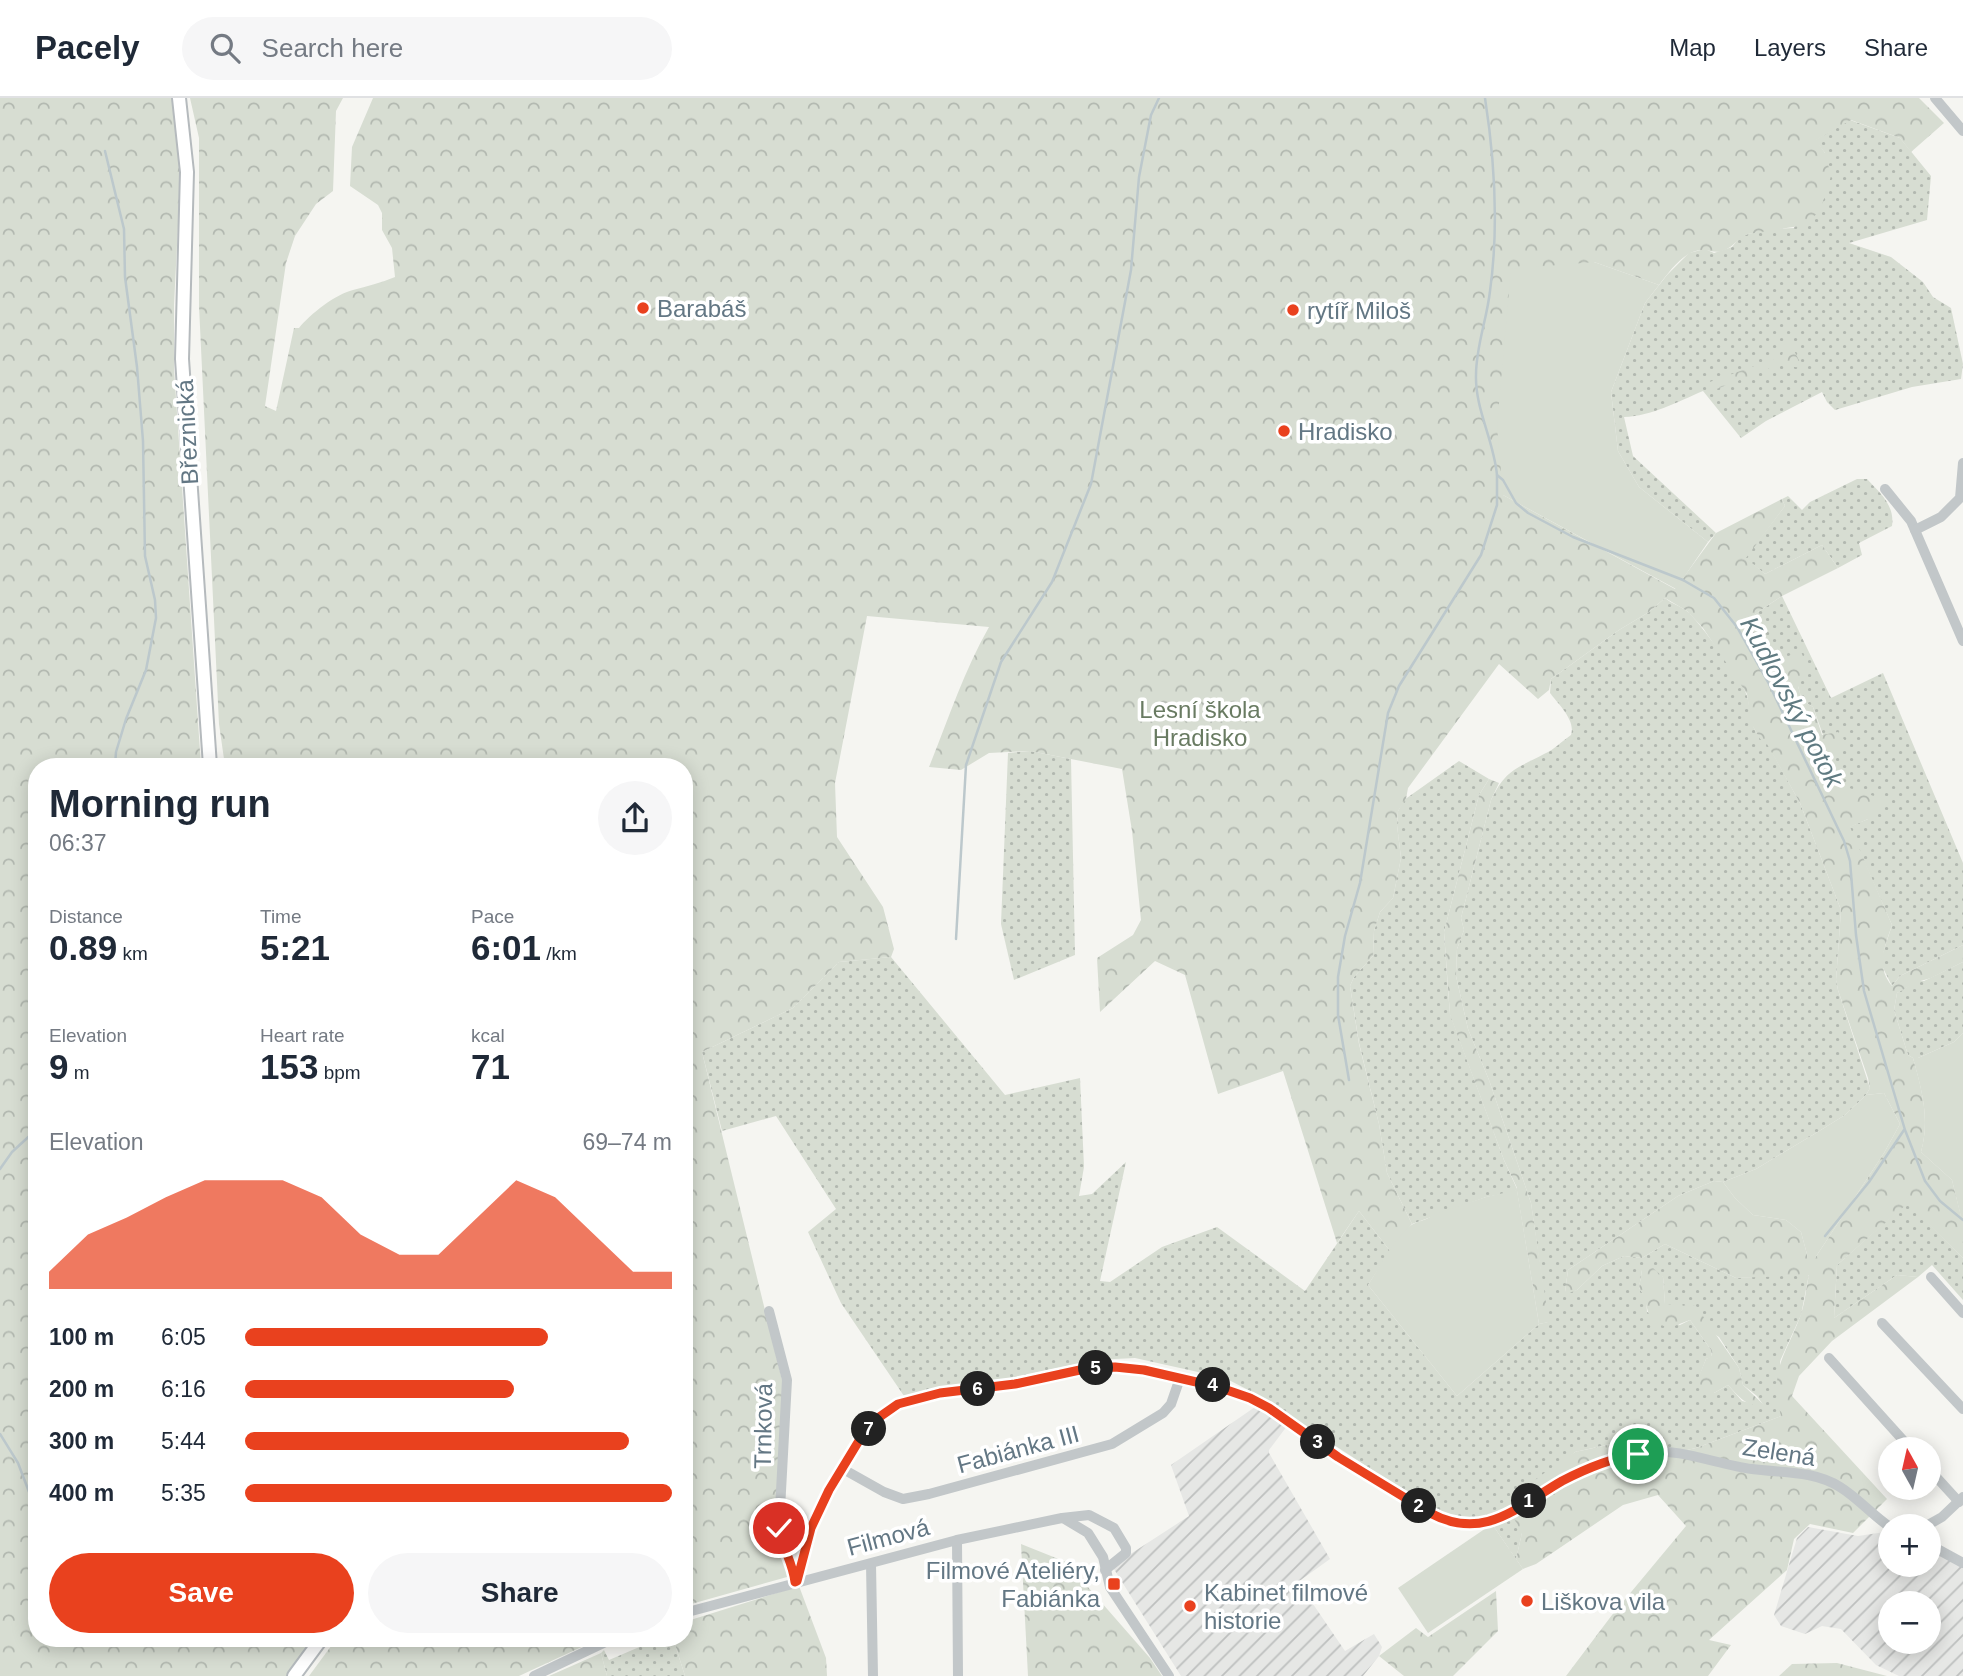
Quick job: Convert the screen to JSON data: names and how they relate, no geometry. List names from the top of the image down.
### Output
{
  "streets": {
    "main road": ["Březnická"],
    "street": [
      "Trnková",
      "Fabiánka III",
      "Zelená",
      "Filmová"
    ]
  },
  "crossings": [
    ["Trnková", "Zelená"],
    ["Trnková", "Filmová"],
    ["Fabiánka III", "Zelená"],
    ["Zelená", "Filmová"]
  ],
  "water": ["Kudlovský potok"],
  "parks": ["Lesní škola Hradisko"],
  "places": {
    "other": [
      "Barabáš",
      "rytíř Miloš",
      "Hradisko",
      "Liškova vila",
      "Kabinet filmové historie"
    ],
    "transit": ["Filmové Ateliéry, Fabiánka"]
  },
  "north": "top",
  "page": {
    "header": "Pacely",
    "search": "Search here",
    "nav": ["Map", "Layers", "Share"],
    "heading": ["Morning run", "06:37"],
    "stats": [
      ["Distance", "0.89 km"],
      ["Time", "5:21"],
      ["Pace", "6:01 /km"],
      ["Elevation", "9 m"],
      ["Heart rate", "153 bpm"],
      ["kcal", "71"]
    ],
    "chart": ["Elevation", "69–74 m"],
    "list": [
      {
        "name": "100 m",
        "note": "6:05"
      },
      {
        "name": "200 m",
        "note": "6:16"
      },
      {
        "name": "300 m",
        "note": "5:44"
      },
      {
        "name": "400 m",
        "note": "5:35"
      }
    ],
    "pins": [
      "5",
      "4",
      "6",
      "7",
      "3",
      "1",
      "2"
    ],
    "map_buttons": ["+", "−"],
    "buttons": ["Save", "Share"]
  }
}
